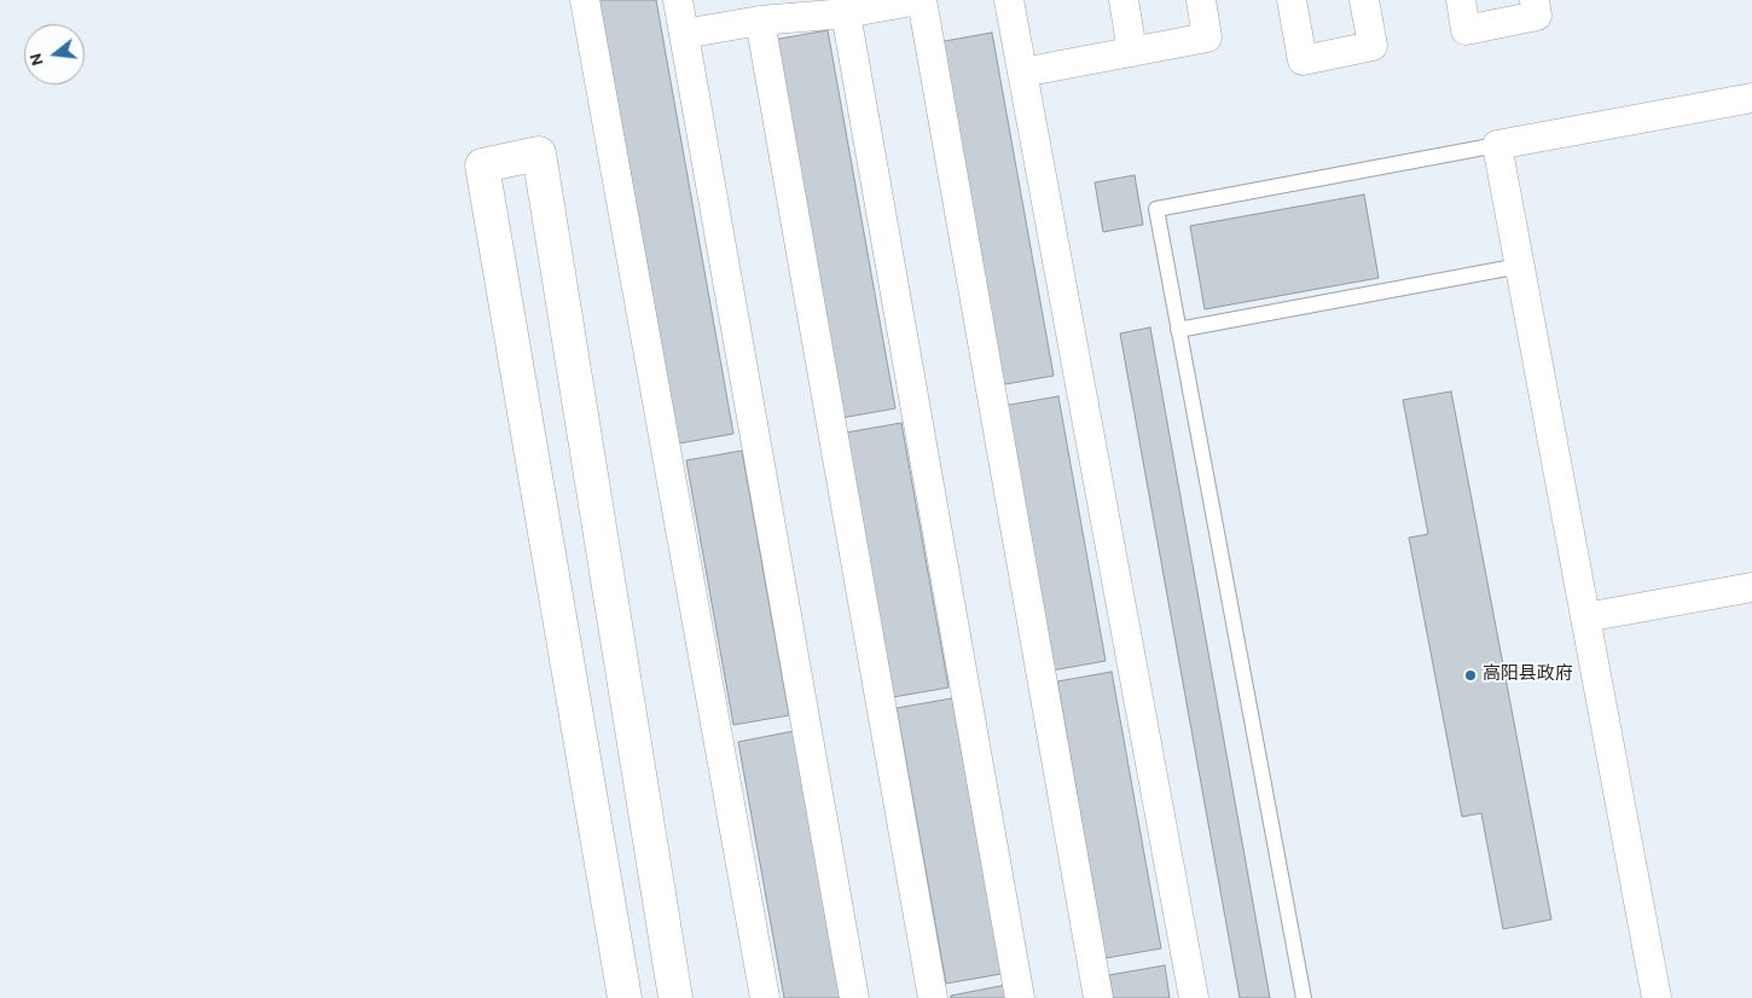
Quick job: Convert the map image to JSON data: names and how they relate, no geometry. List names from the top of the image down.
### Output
{
  "places": ["高阳县政府"],
  "north": "left"
}
